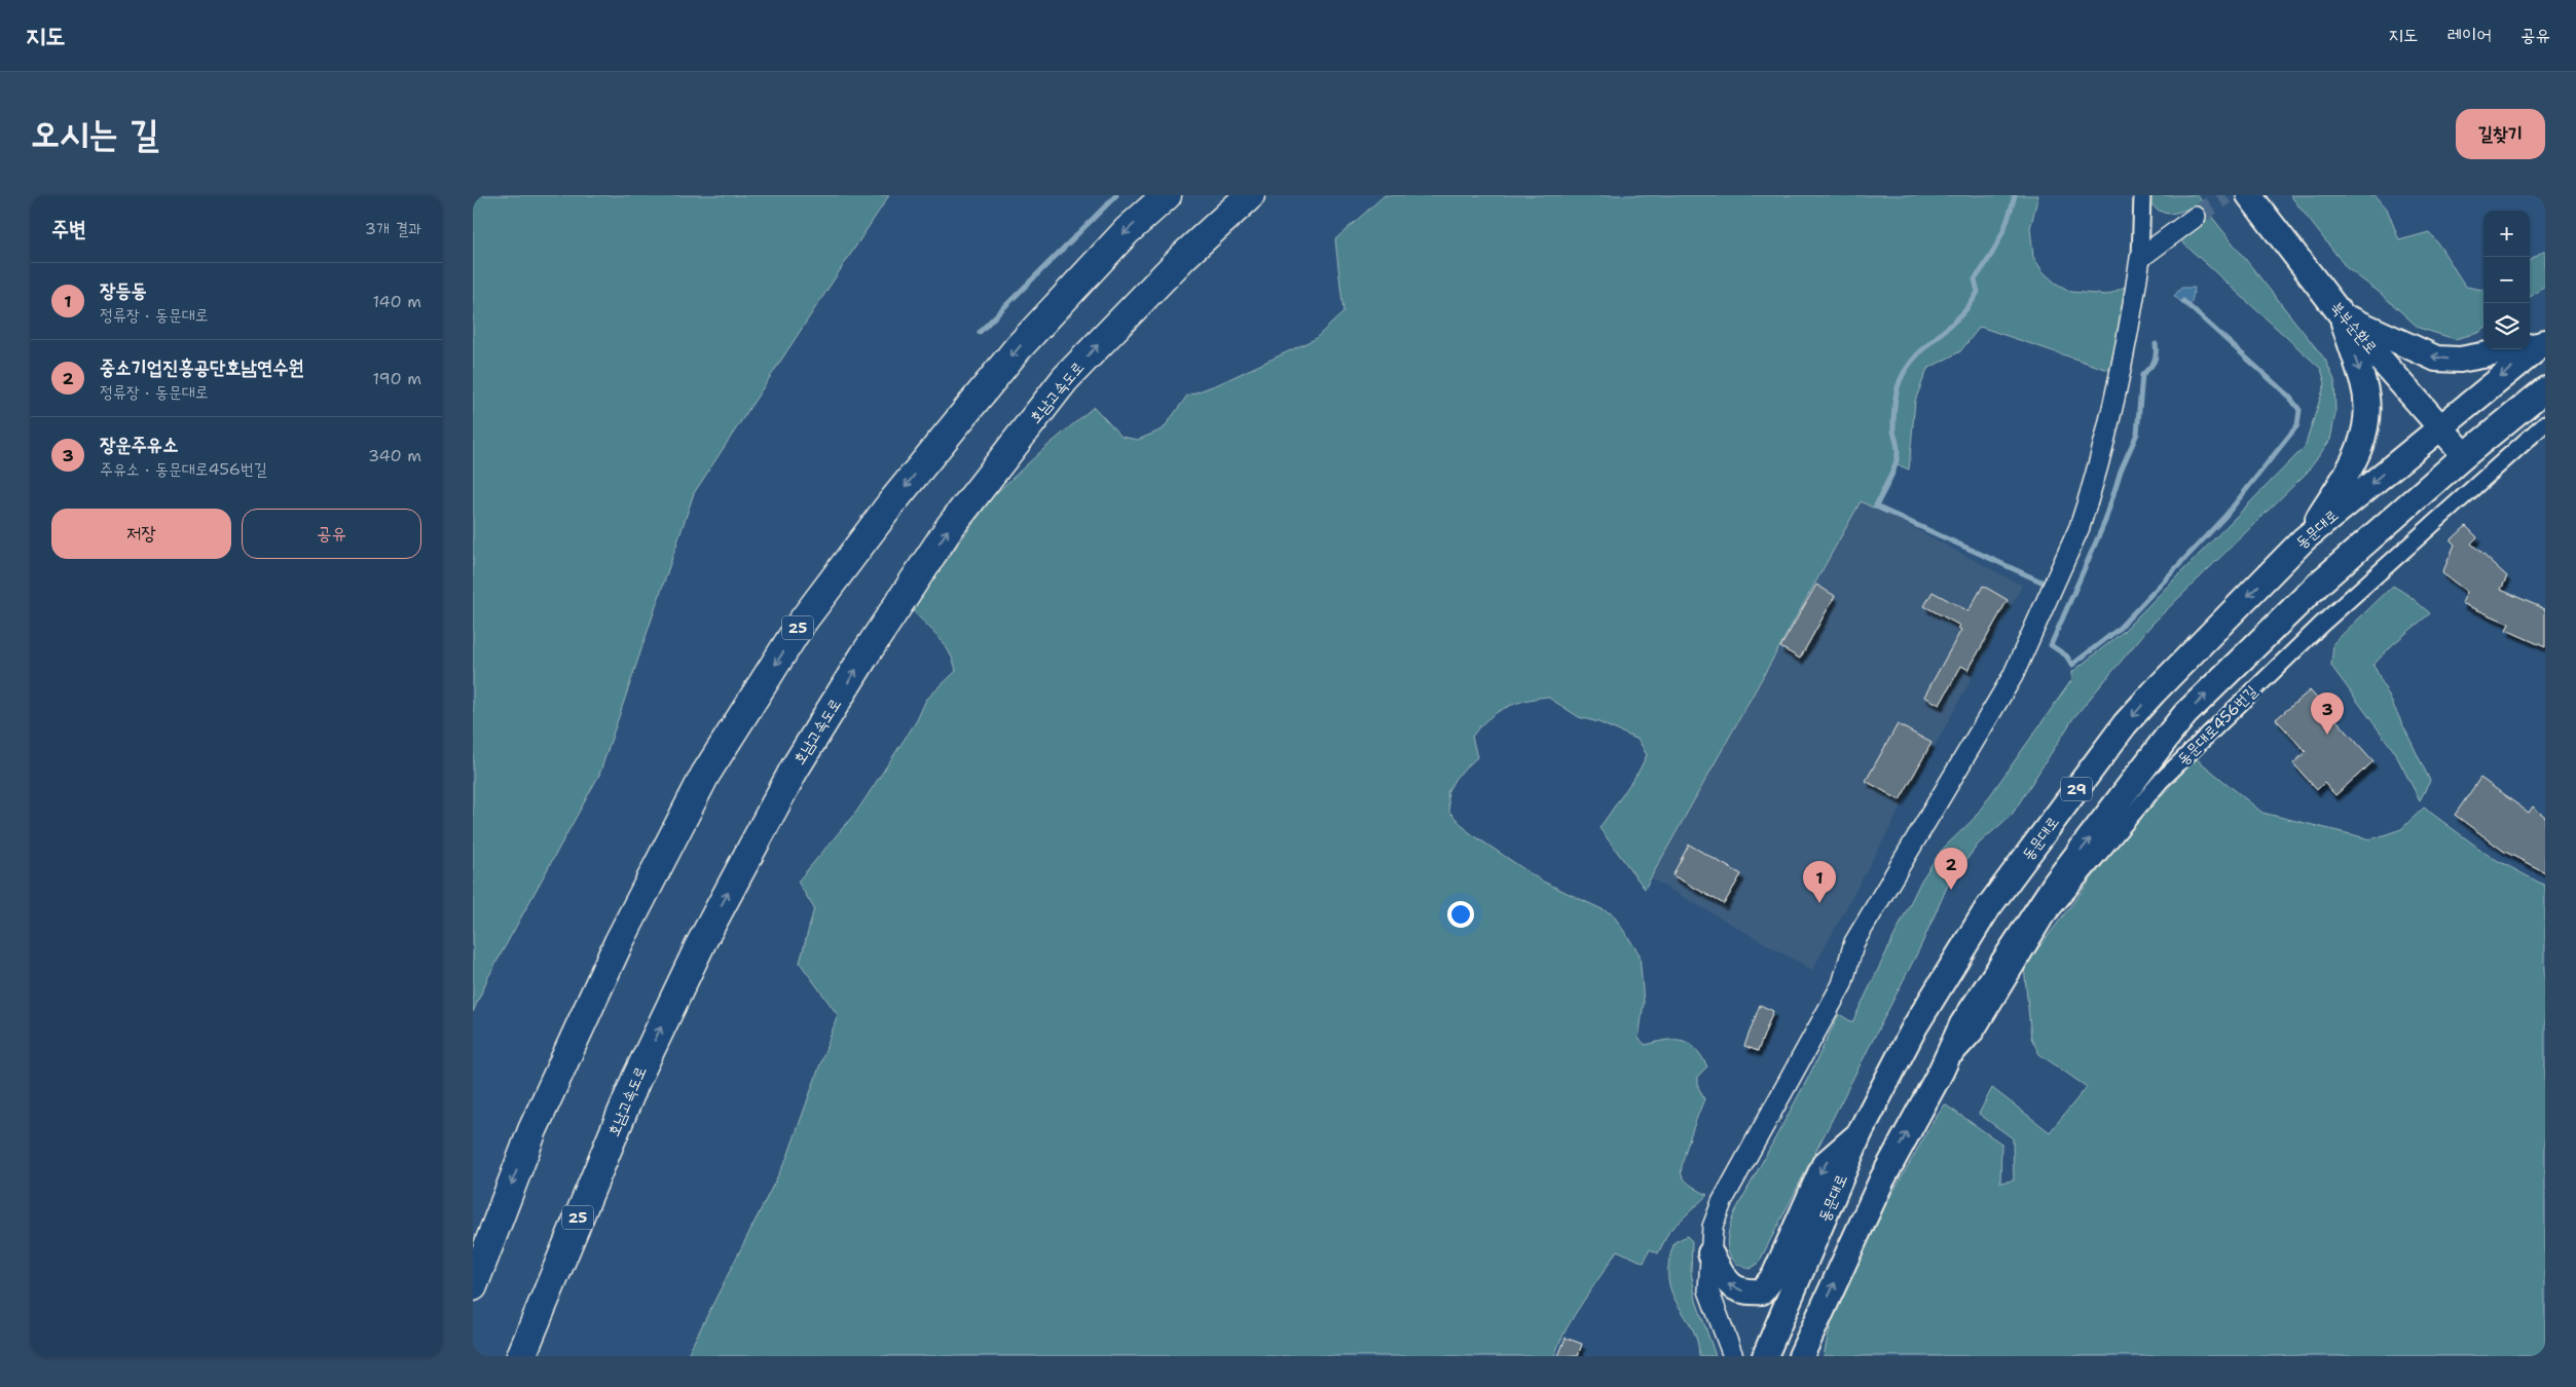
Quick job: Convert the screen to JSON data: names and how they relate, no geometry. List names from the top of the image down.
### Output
{
  "streets": {
    "highway": ["호남고속도로", "25"],
    "main road": ["북부순환로", "동문대로", "29"],
    "street": ["동문대로456번길"]
  },
  "crossings": [
    ["북부순환로", "동문대로"],
    ["북부순환로", "29"],
    ["동문대로456번길", "29"]
  ],
  "page": {
    "header": "지도",
    "nav": ["지도", "레이어", "공유"],
    "title": "오시는 길",
    "buttons": [
      "길찾기",
      ["저장", "공유"]
    ],
    "heading": ["주변", "3개 결과"],
    "map_buttons": ["+", "−"],
    "list": [
      {
        "mark": "1",
        "name": "장등동",
        "note": "정류장 · 동문대로",
        "value": "140 m"
      },
      {
        "mark": "2",
        "name": "중소기업진흥공단호남연수원",
        "note": "정류장 · 동문대로",
        "value": "190 m"
      },
      {
        "mark": "3",
        "name": "장운주유소",
        "note": "주유소 · 동문대로456번길",
        "value": "340 m"
      }
    ],
    "pins": ["3", "2", "1"]
  }
}
